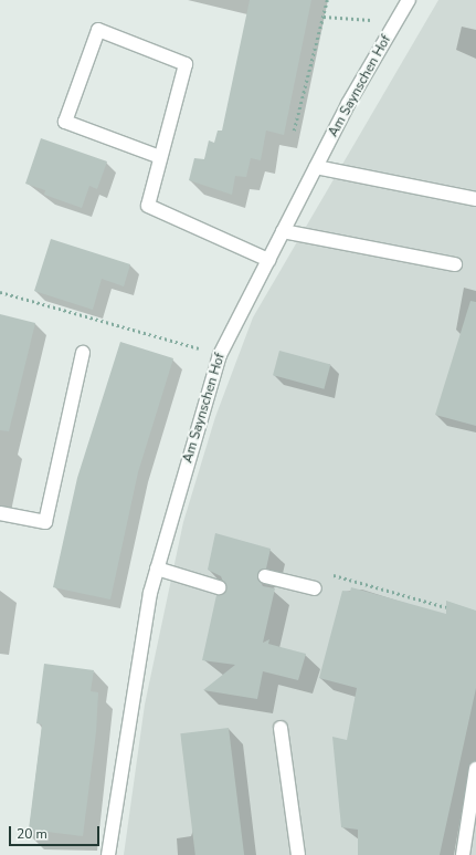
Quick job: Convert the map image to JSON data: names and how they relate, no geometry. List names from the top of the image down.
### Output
{
  "streets": {
    "main road": ["Am Saynschen Hof"]
  },
  "scale_bar": "20 m"
}
